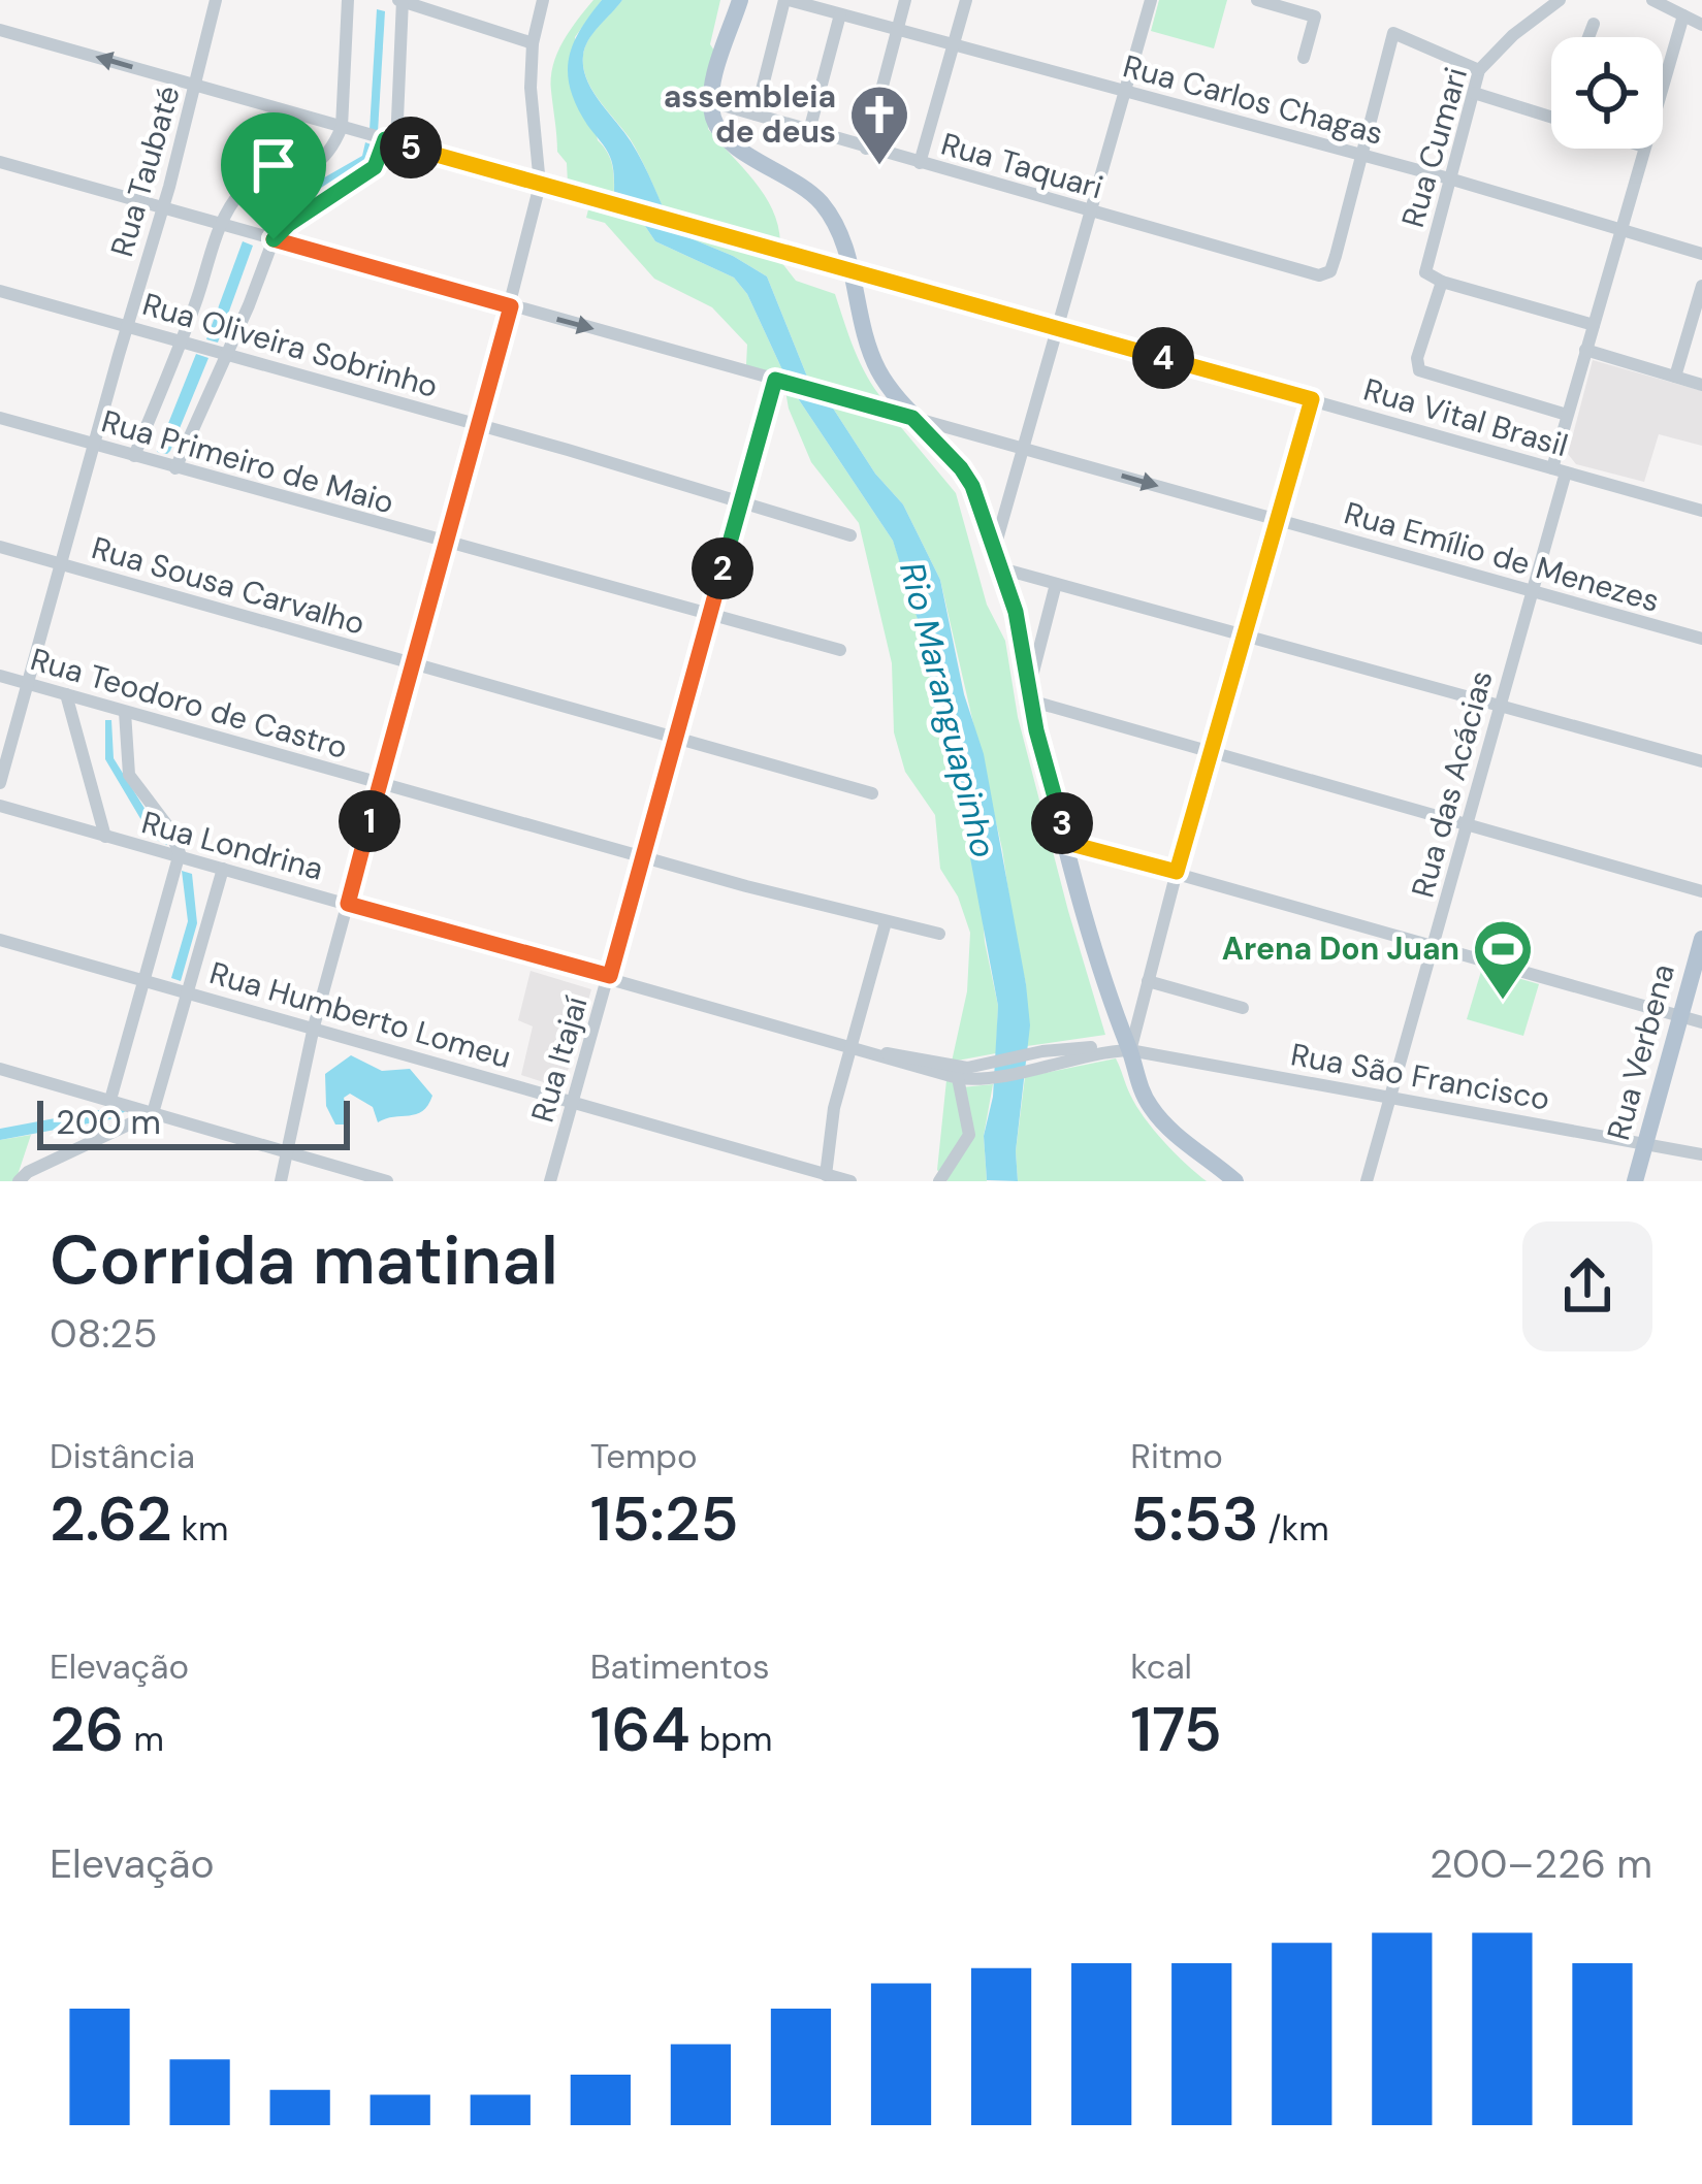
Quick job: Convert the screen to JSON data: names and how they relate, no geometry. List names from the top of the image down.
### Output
{
  "streets": {
    "main road": ["Rua Verbena"],
    "street": [
      "Rua Carlos Chagas",
      "Rua Cumari",
      "Rua Taquari",
      "Rua Taubaté",
      "Rua Oliveira Sobrinho",
      "Rua Vital Brasil",
      "Rua Primeiro de Maio",
      "Rua Emílio de Menezes",
      "Rua Sousa Carvalho",
      "Rua Teodoro de Castro",
      "Rua das Acácias",
      "Rua Londrina",
      "Rua Humberto Lomeu",
      "Rua Itajaí",
      "Rua São Francisco"
    ]
  },
  "crossings": [
    ["Rua Carlos Chagas", "Rua Cumari"],
    ["Rua Carlos Chagas", "Rua Taquari"],
    ["Rua Carlos Chagas", "Rua das Acácias"],
    ["Rua Taubaté", "Rua Oliveira Sobrinho"],
    ["Rua Taubaté", "Rua Vital Brasil"],
    ["Rua Taubaté", "Rua Primeiro de Maio"],
    ["Rua Taubaté", "Rua Emílio de Menezes"],
    ["Rua Taubaté", "Rua Sousa Carvalho"],
    ["Rua Taubaté", "Rua Teodoro de Castro"],
    ["Rua Oliveira Sobrinho", "Rua Itajaí"],
    ["Rua Vital Brasil", "Rua das Acácias"],
    ["Rua Primeiro de Maio", "Rua Itajaí"],
    ["Rua Emílio de Menezes", "Rua das Acácias"],
    ["Rua Emílio de Menezes", "Rua Itajaí"],
    ["Rua Sousa Carvalho", "Rua Itajaí"],
    ["Rua Teodoro de Castro", "Rua Itajaí"],
    ["Rua das Acácias", "Rua São Francisco"],
    ["Rua Londrina", "Rua Itajaí"],
    ["Rua Humberto Lomeu", "Rua Itajaí"],
    ["Rua Verbena", "Rua São Francisco"]
  ],
  "water": ["Rio Maranguapinho"],
  "places": {
    "church": ["assembleia de deus"],
    "sports": ["Arena Don Juan"]
  },
  "scale_bar": "200 m",
  "page": {
    "pins": [
      "5",
      "4",
      "2",
      "1",
      "3"
    ],
    "scale": "200 m",
    "heading": ["Corrida matinal", "08:25"],
    "stats": [
      ["Distância", "2.62 km"],
      ["Tempo", "15:25"],
      ["Ritmo", "5:53 /km"],
      ["Elevação", "26 m"],
      ["Batimentos", "164 bpm"],
      ["kcal", "175"]
    ],
    "chart": ["Elevação", "200–226 m"]
  }
}
